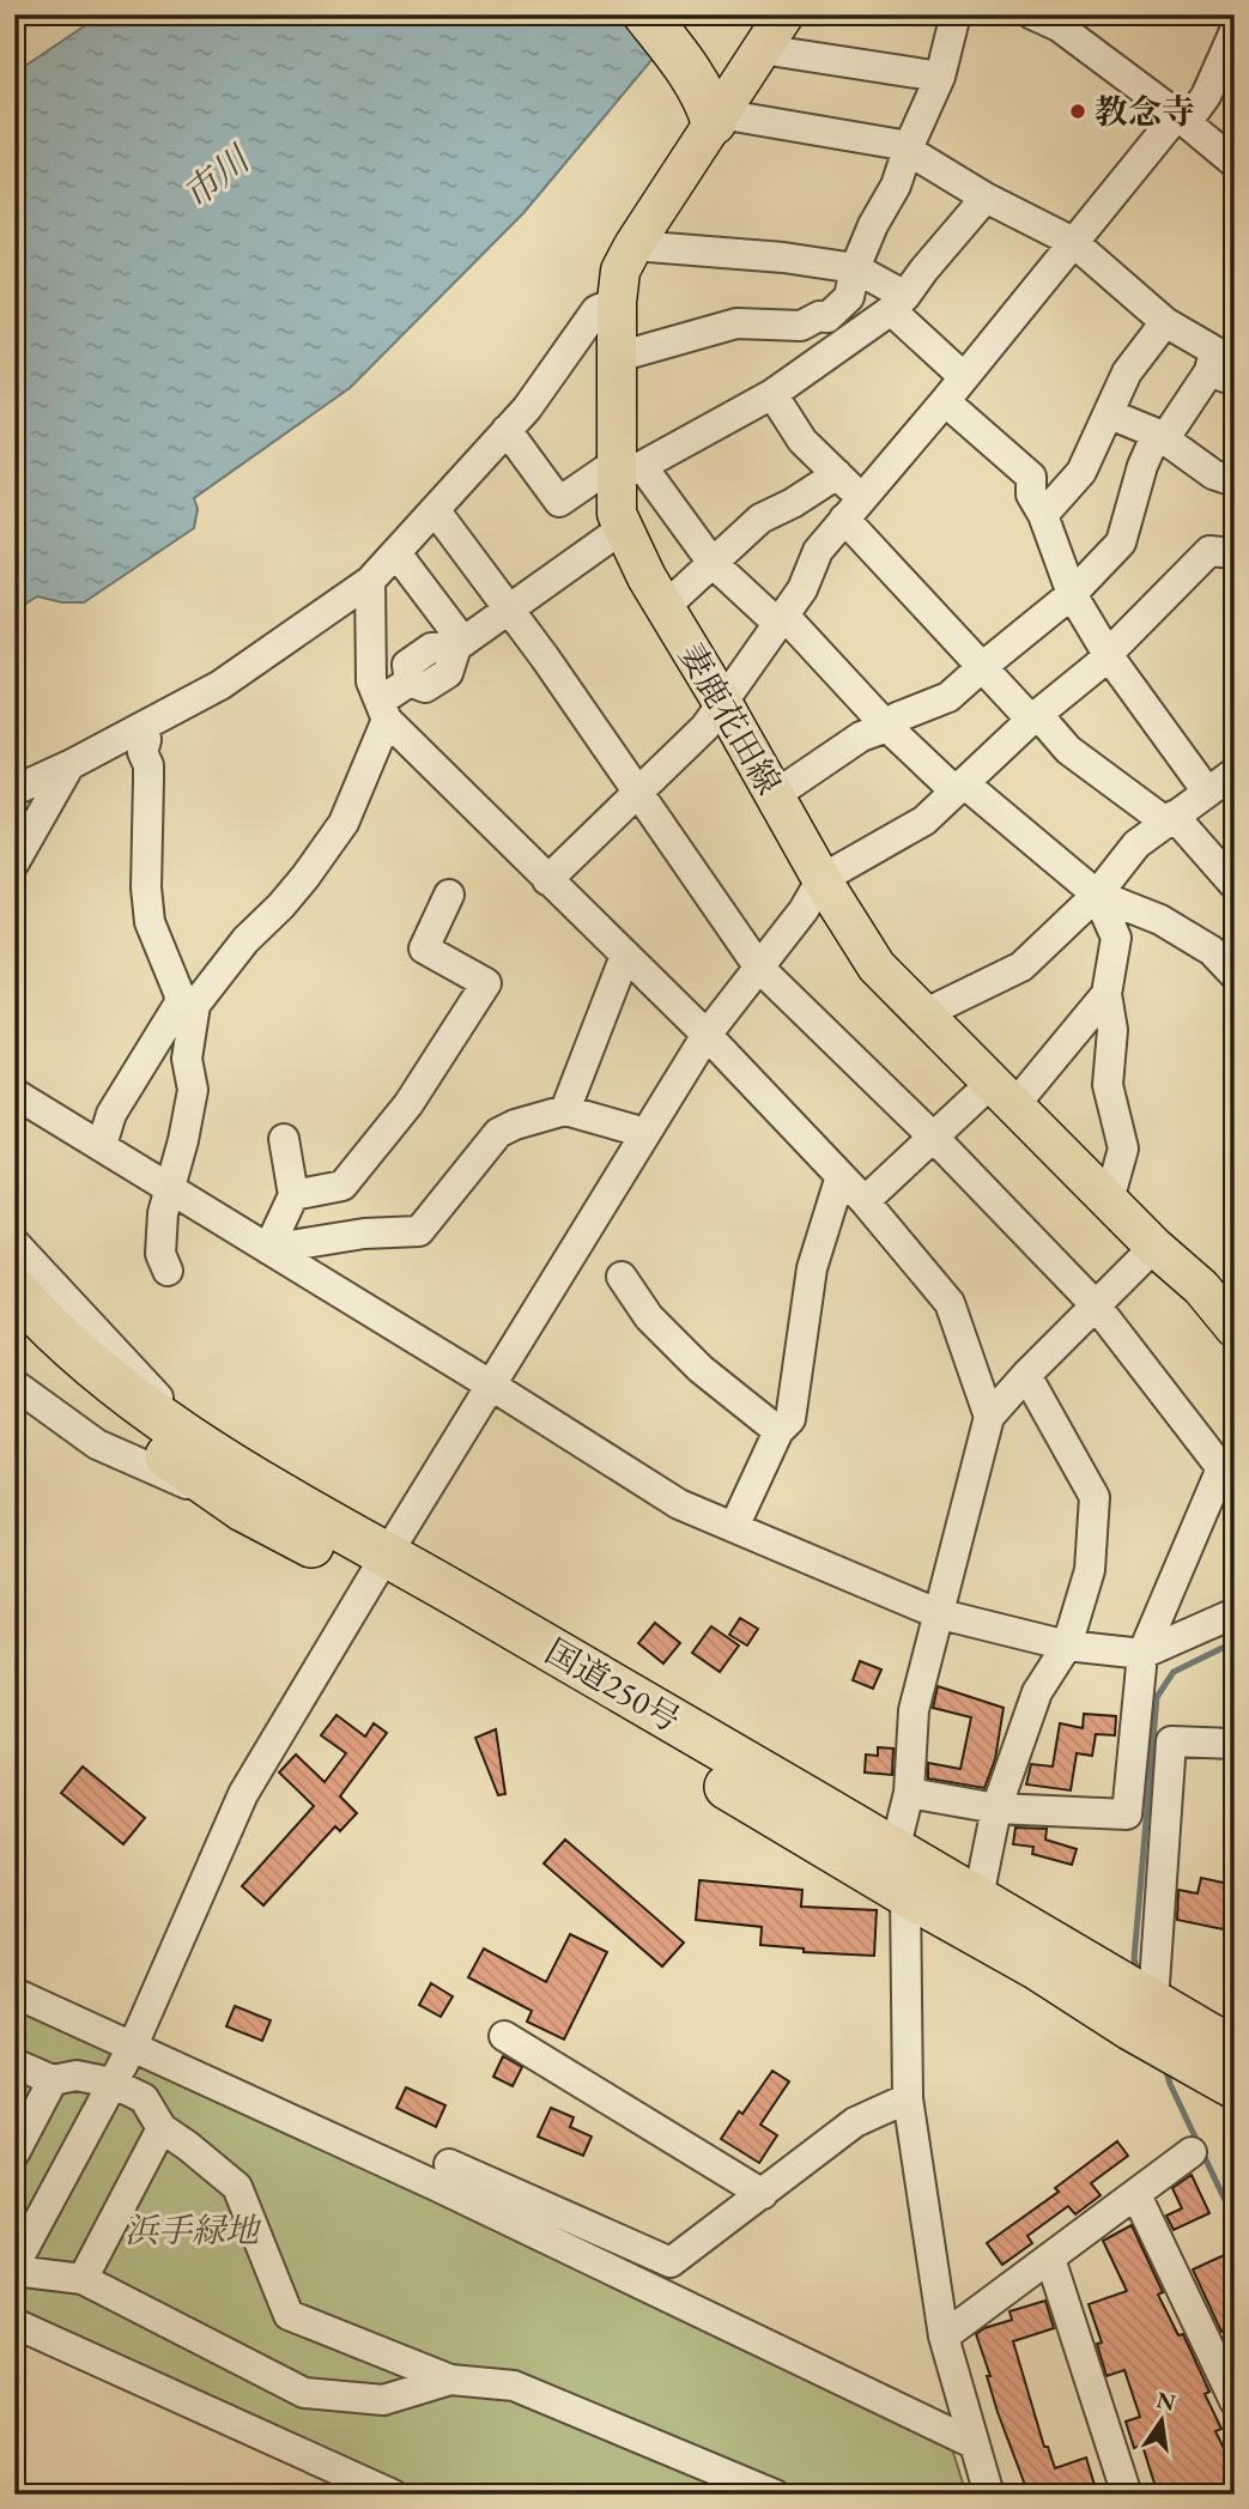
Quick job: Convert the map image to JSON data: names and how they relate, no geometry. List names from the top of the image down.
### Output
{
  "streets": {
    "highway": ["国道250号"],
    "main road": ["妻鹿花田線"]
  },
  "water": ["市川"],
  "parks": ["浜手緑地"],
  "places": ["教念寺"],
  "north": "top"
}
